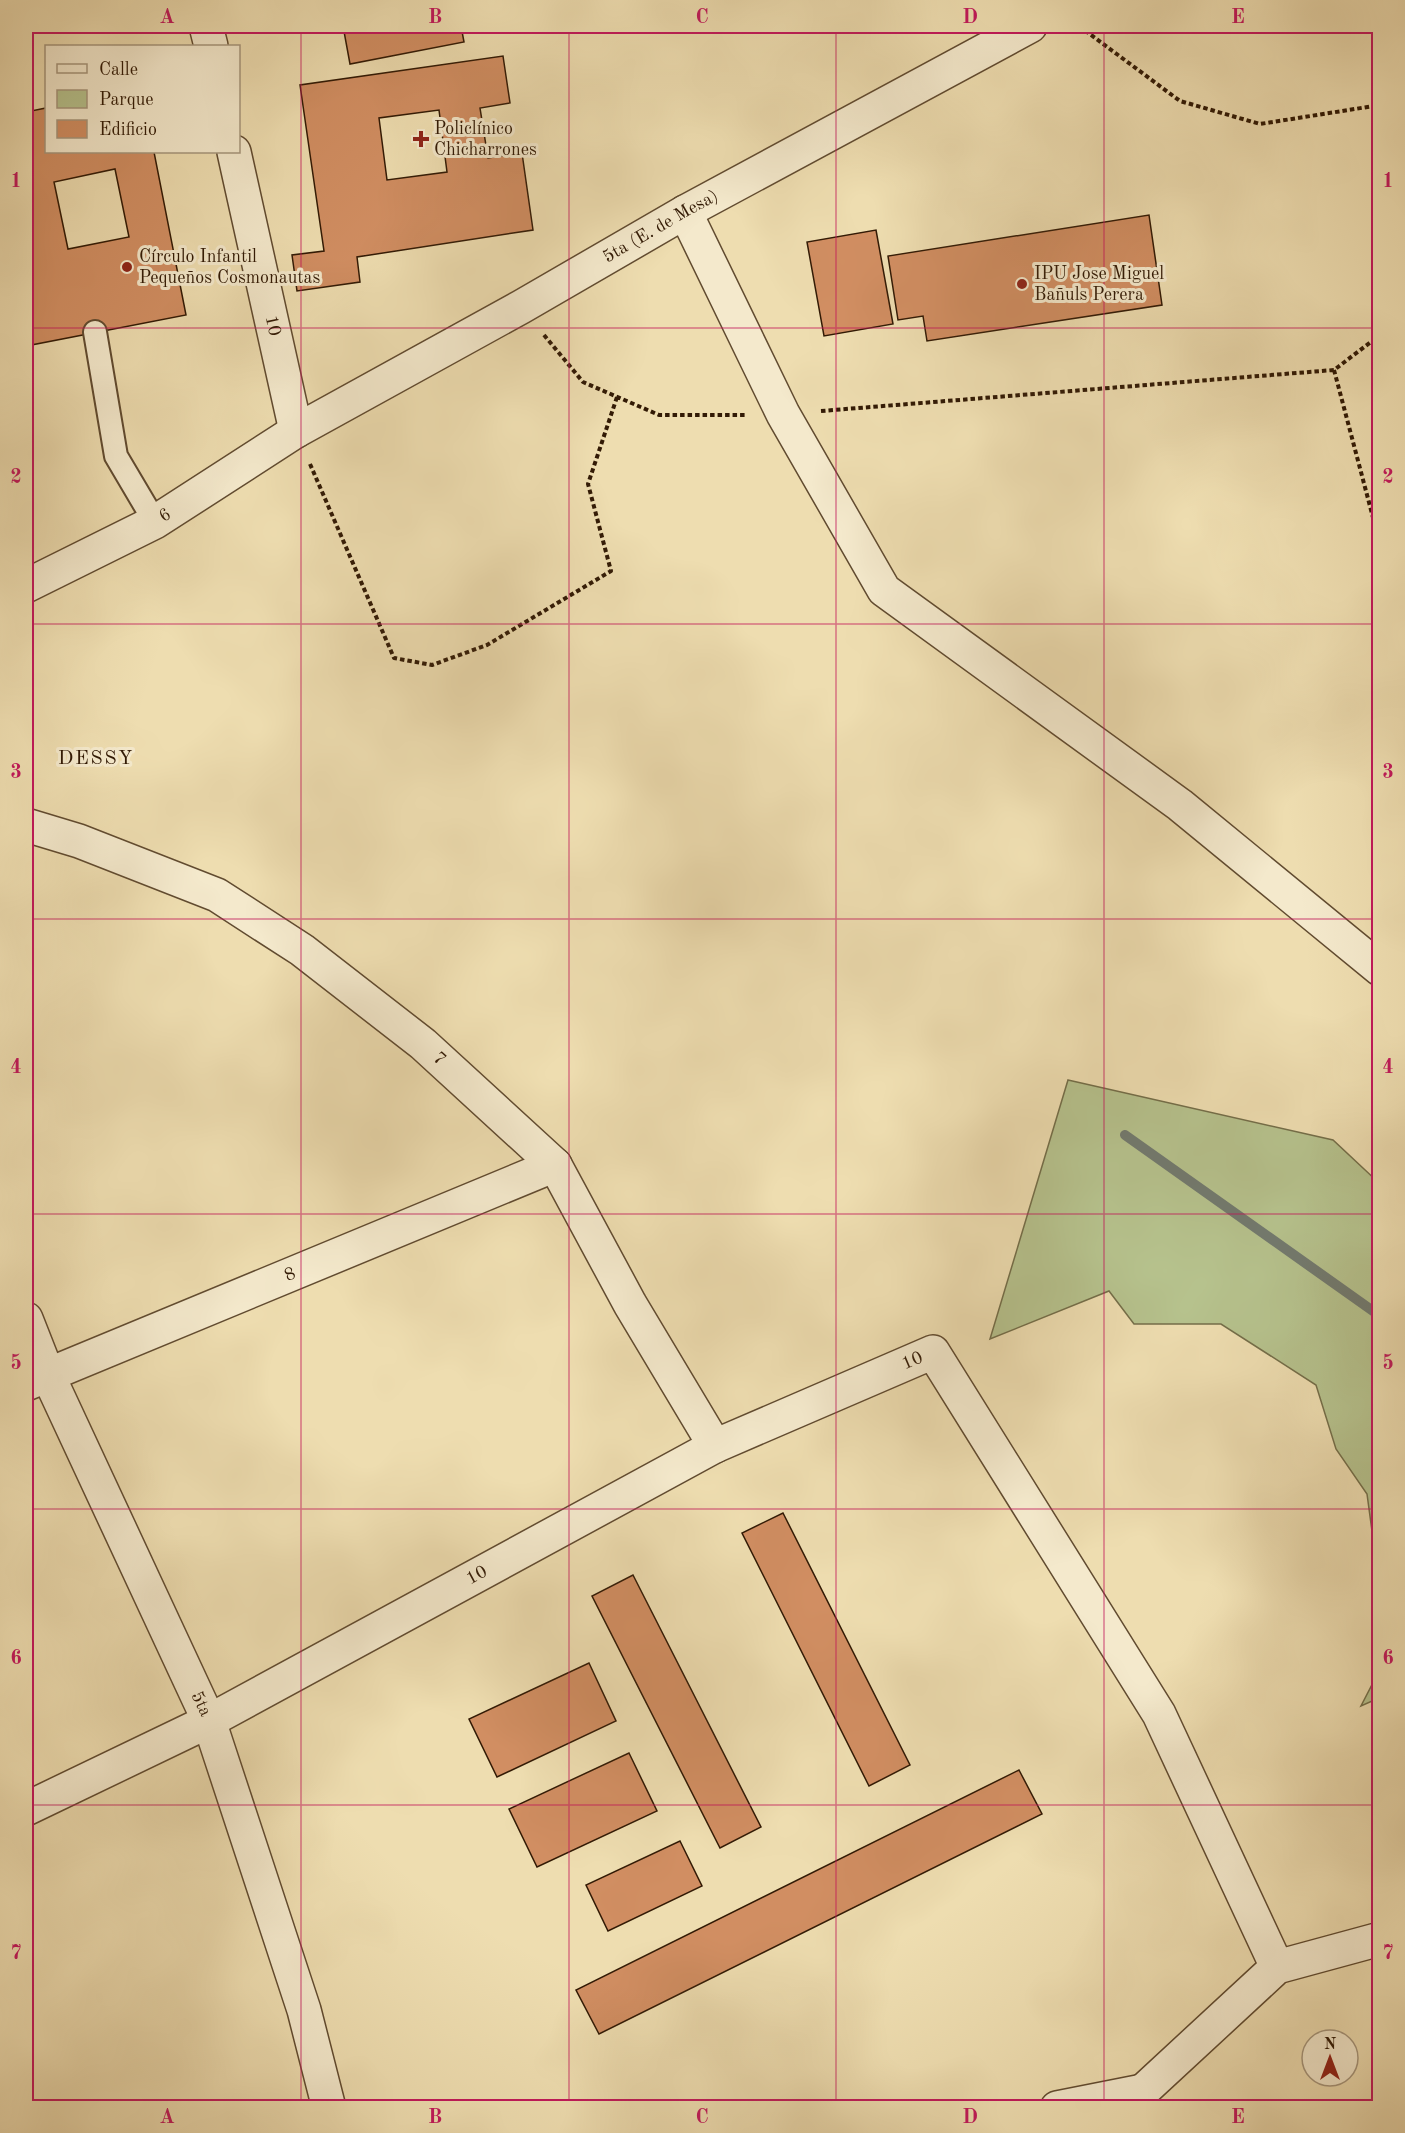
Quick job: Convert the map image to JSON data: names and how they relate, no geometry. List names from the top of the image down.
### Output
{
  "streets": {
    "street": [
      "5ta (E. de Mesa)",
      "10",
      "6",
      "7",
      "8",
      "5ta"
    ]
  },
  "crossings": [
    ["5ta (E. de Mesa)", "10"],
    ["5ta (E. de Mesa)", "6"],
    ["10", "6"],
    ["10", "7"],
    ["10", "5ta"],
    ["7", "8"],
    ["8", "5ta"]
  ],
  "districts": ["DESSY"],
  "places": {
    "health": ["Policlínico Chicharrones"],
    "other": ["Círculo Infantil Pequeños Cosmonautas", "IPU Jose Miguel Bañuls Perera"]
  },
  "legend": ["Calle", "Parque", "Edificio"],
  "north": "top",
  "grid": {
    "columns": [
      "A",
      "B",
      "C",
      "D",
      "E"
    ],
    "rows": [
      "1",
      "2",
      "3",
      "4",
      "5",
      "6",
      "7"
    ]
  }
}
